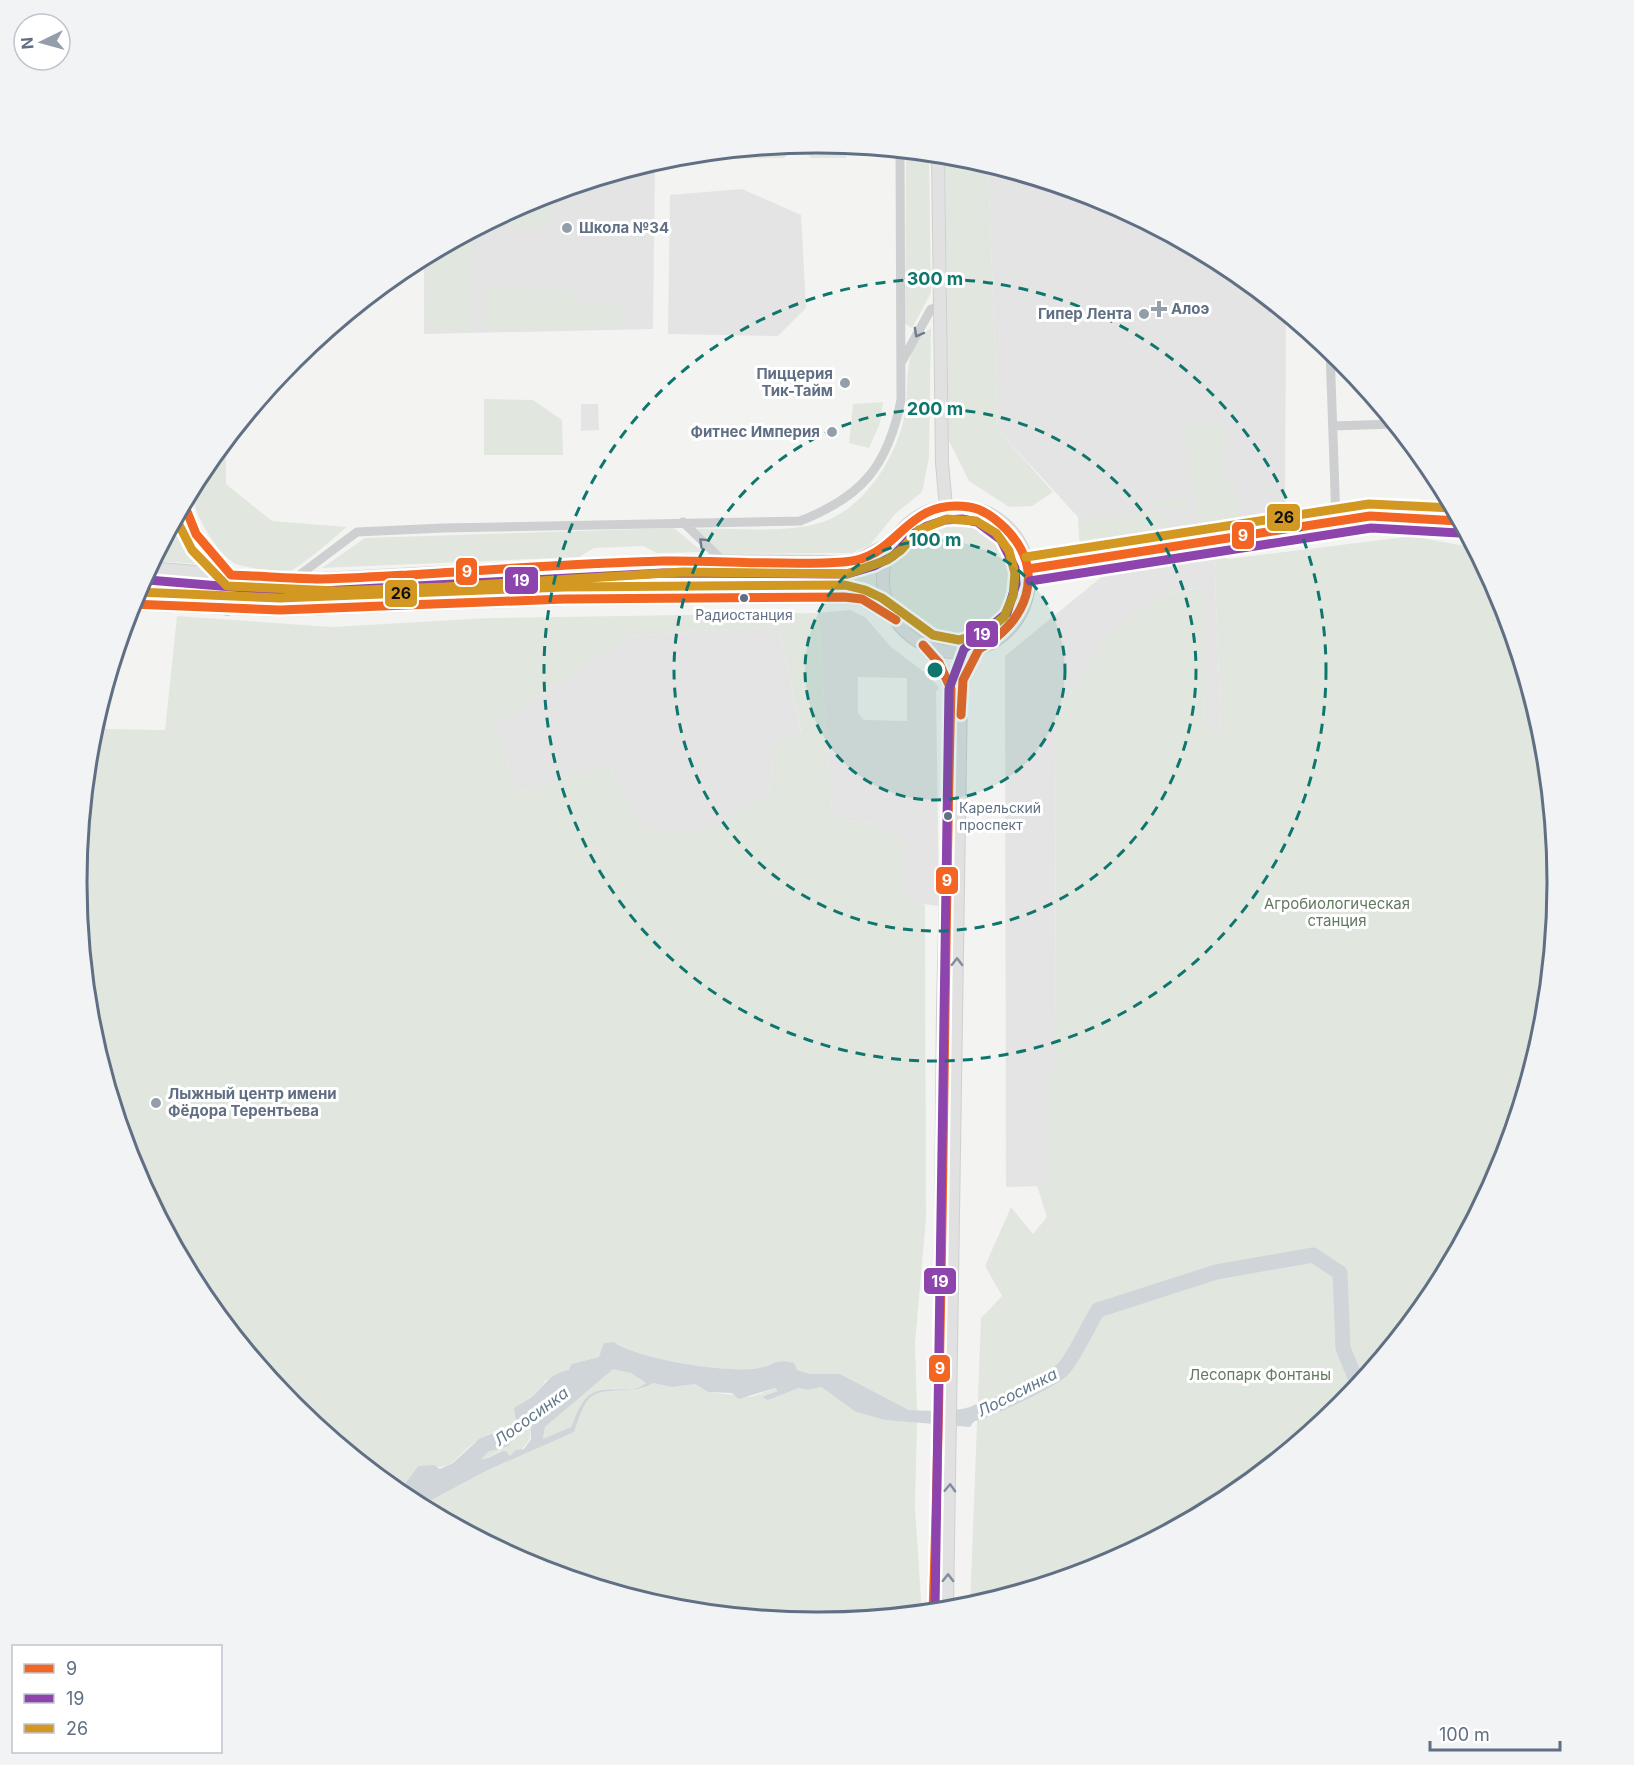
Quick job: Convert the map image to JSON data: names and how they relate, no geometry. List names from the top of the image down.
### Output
{
  "water": ["Лососинка"],
  "parks": ["Агробиологическая станция", "Лесопарк Фонтаны"],
  "places": {
    "other": [
      "Школа №34",
      "Гипер Лента",
      "Пиццерия Тик-Тайм",
      "Фитнес Империя",
      "Радиостанция",
      "Карельский проспект",
      "Лыжный центр имени Фёдора Терентьева"
    ],
    "health": ["Алоэ"]
  },
  "lines": ["transit line 26", "transit line 9", "transit line 19"],
  "legend": ["9", "19", "26"],
  "scale_bar": "100 m",
  "north": "left",
  "rings": ["300 m", "200 m", "100 m"]
}
